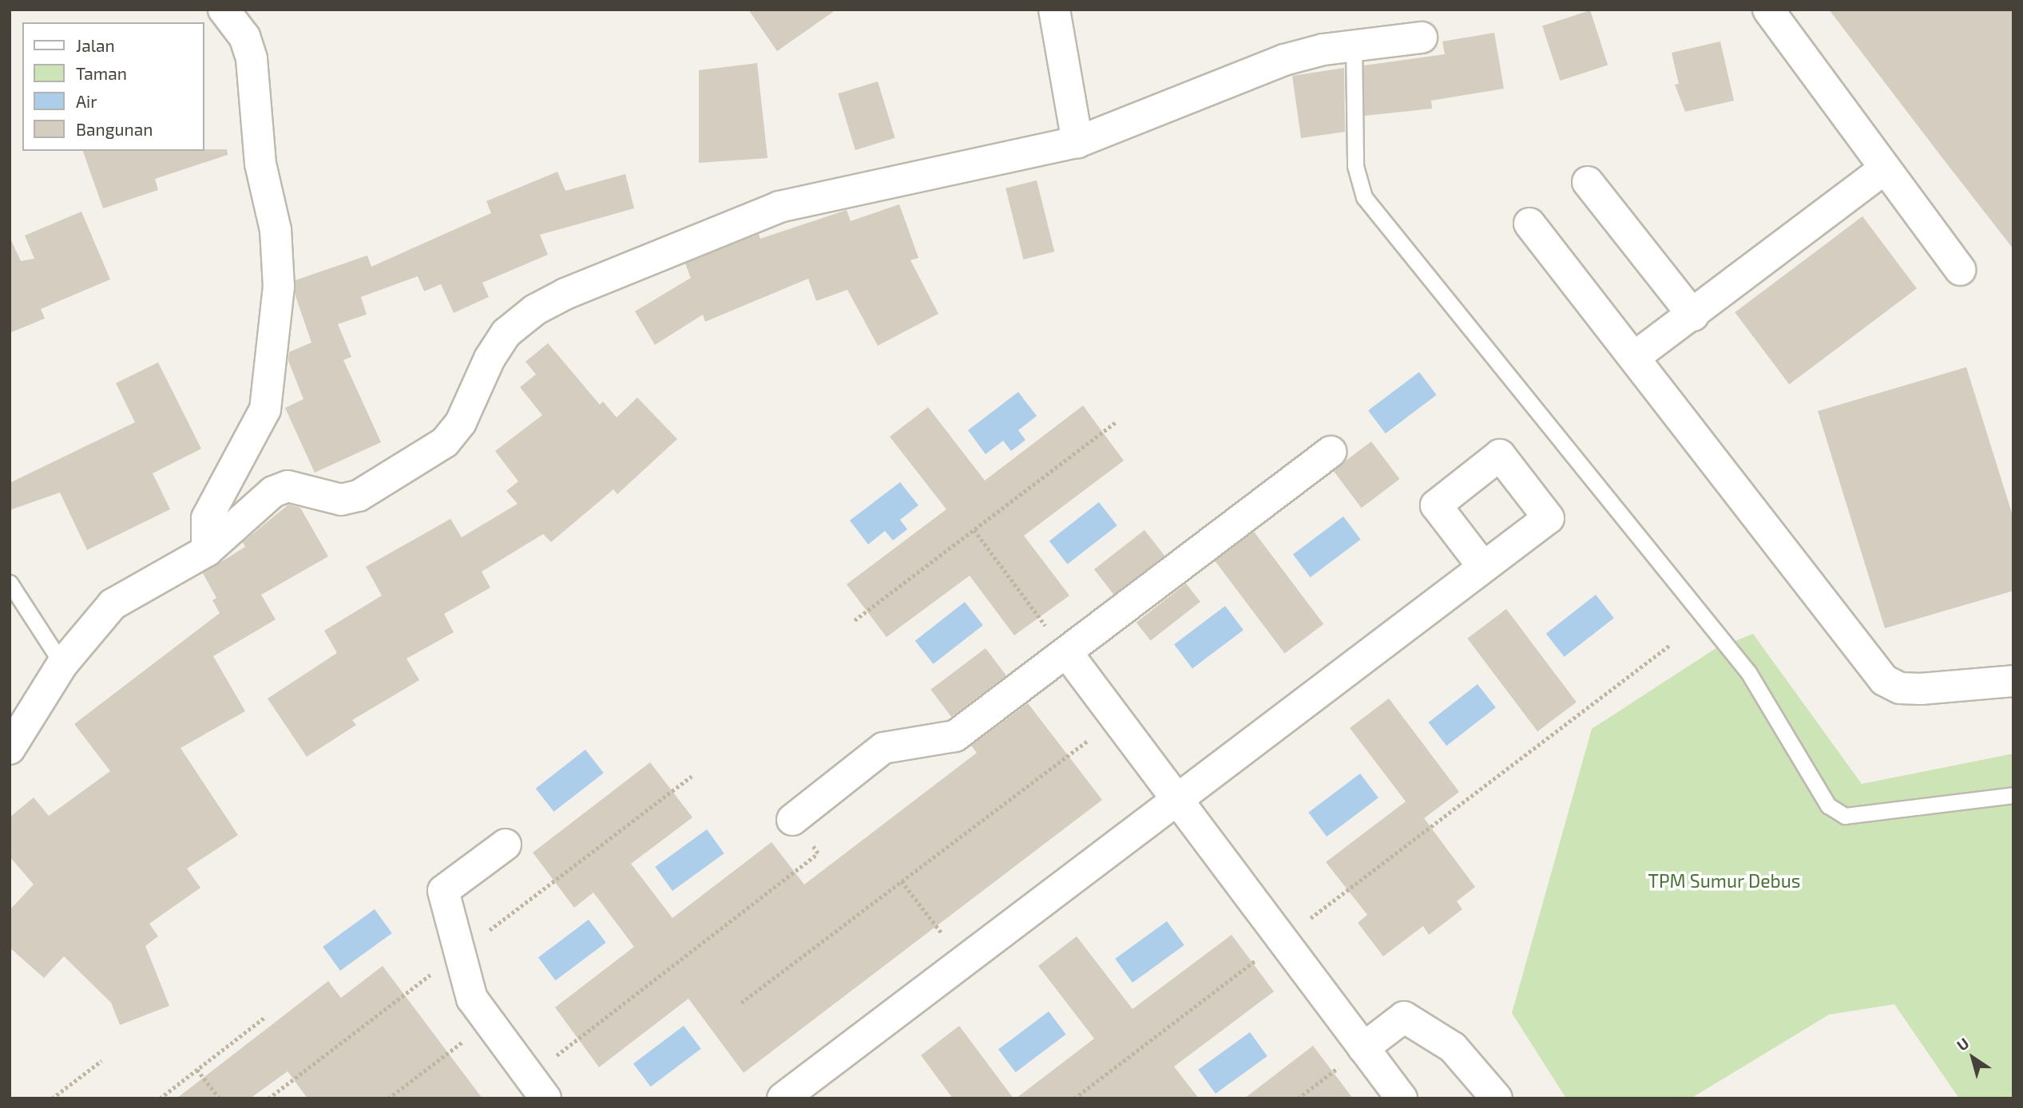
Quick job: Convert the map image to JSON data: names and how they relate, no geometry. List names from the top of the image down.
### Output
{
  "parks": ["TPM Sumur Debus"],
  "legend": [
    "Jalan",
    "Taman",
    "Air",
    "Bangunan"
  ],
  "north": "top left"
}
